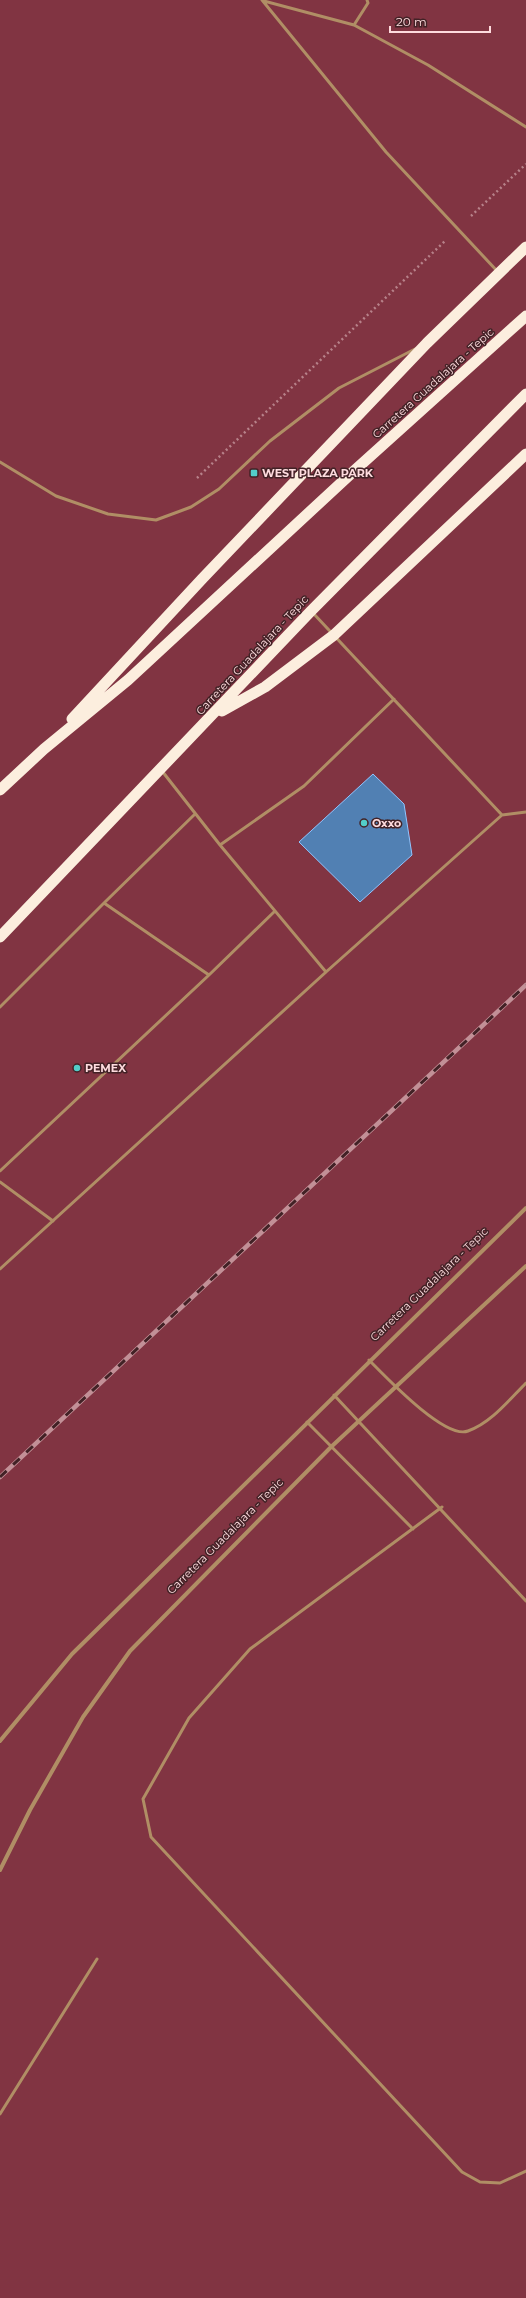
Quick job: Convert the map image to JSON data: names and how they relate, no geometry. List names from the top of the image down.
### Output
{
  "streets": {
    "highway": ["Carretera Guadalajara - Tepic"]
  },
  "places": {
    "transit": ["WEST PLAZA PARK"],
    "other": ["Oxxo", "PEMEX"]
  },
  "scale_bar": "20 m"
}
